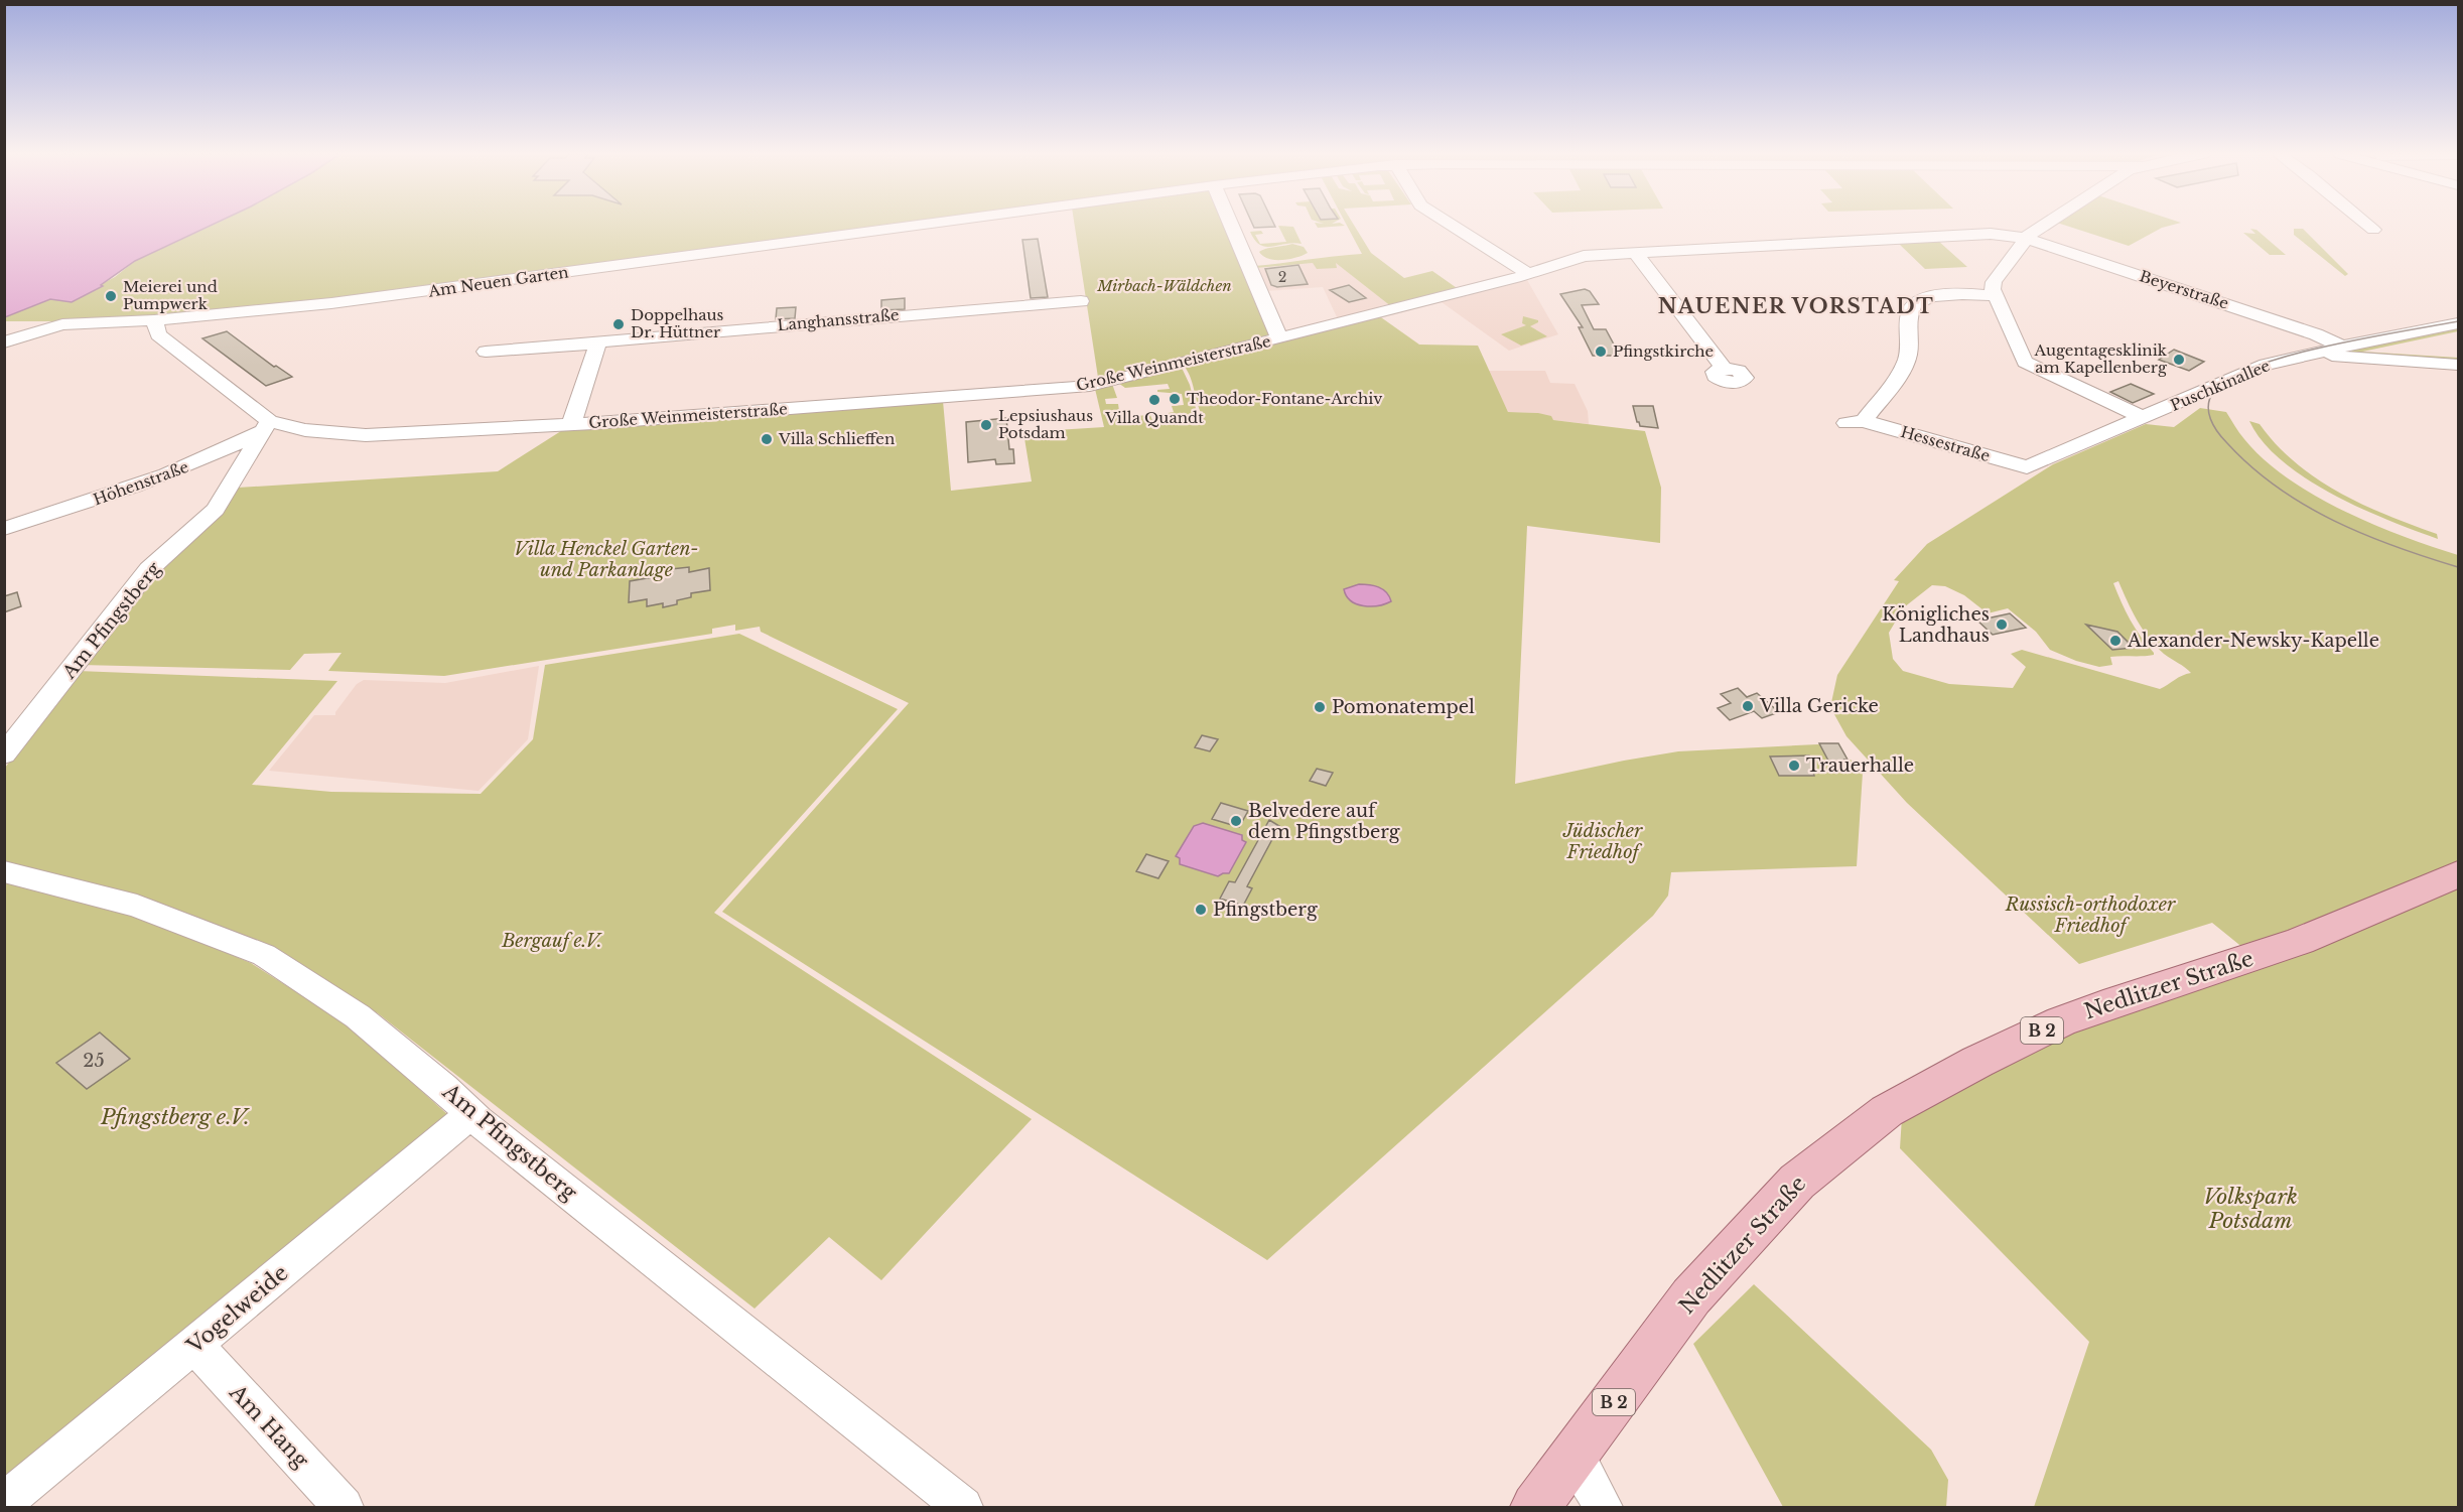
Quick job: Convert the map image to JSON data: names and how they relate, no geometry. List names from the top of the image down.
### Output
{
  "streets": {
    "main road": ["Nedlitzer Straße", "B 2"],
    "street": [
      "Am Neuen Garten",
      "Beyerstraße",
      "Langhansstraße",
      "Große Weinmeisterstraße",
      "Puschkinallee",
      "Hessestraße",
      "Höhenstraße",
      "Am Pfingstberg",
      "Vogelweide",
      "Am Hang"
    ]
  },
  "crossings": [
    ["Am Neuen Garten", "Große Weinmeisterstraße"],
    ["Beyerstraße", "Große Weinmeisterstraße"],
    ["Beyerstraße", "Puschkinallee"],
    ["Große Weinmeisterstraße", "Höhenstraße"],
    ["Große Weinmeisterstraße", "Am Pfingstberg"],
    ["Puschkinallee", "Hessestraße"],
    ["Höhenstraße", "Am Pfingstberg"],
    ["Am Pfingstberg", "Vogelweide"],
    ["Vogelweide", "Am Hang"]
  ],
  "districts": ["NAUENER VORSTADT"],
  "parks": [
    "Mirbach-Wäldchen",
    "Villa Henckel Garten- und Parkanlage",
    "Jüdischer Friedhof",
    "Russisch-orthodoxer Friedhof",
    "Bergauf e.V.",
    "Pfingstberg e.V.",
    "Volkspark Potsdam"
  ],
  "places": [
    "Meierei und Pumpwerk",
    "Doppelhaus Dr. Hüttner",
    "Pfingstkirche",
    "Augentagesklinik am Kapellenberg",
    "Theodor-Fontane-Archiv",
    "Villa Quandt",
    "Lepsiushaus Potsdam",
    "Villa Schlieffen",
    "Königliches Landhaus",
    "Alexander-Newsky-Kapelle",
    "Villa Gericke",
    "Pomonatempel",
    "Trauerhalle",
    "Belvedere auf dem Pfingstberg",
    "Pfingstberg"
  ],
  "house_numbers": ["2", "25"]
}
